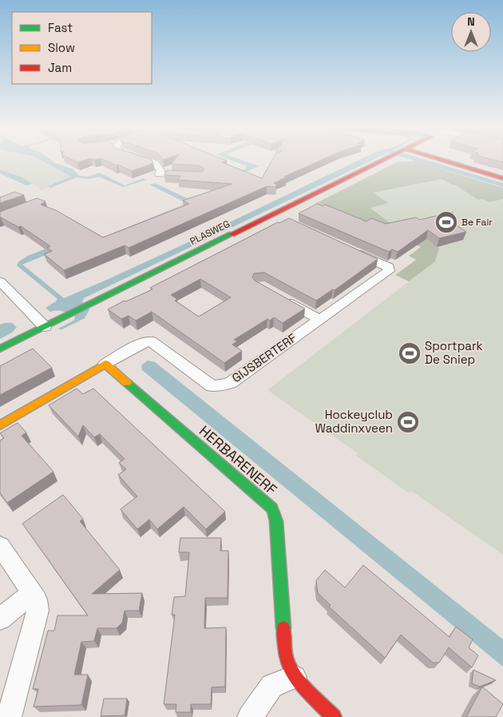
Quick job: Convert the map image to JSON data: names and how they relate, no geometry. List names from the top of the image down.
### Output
{
  "streets": {
    "street": ["PLASWEG", "GIJSBERTERF", "HERBARENERF"]
  },
  "crossings": [
    ["GIJSBERTERF", "HERBARENERF"]
  ],
  "places": {
    "sports": ["Be Fair", "Sportpark De Sniep", "Hockeyclub Waddinxveen"]
  },
  "legend": ["Fast", "Slow", "Jam"],
  "north": "top"
}
